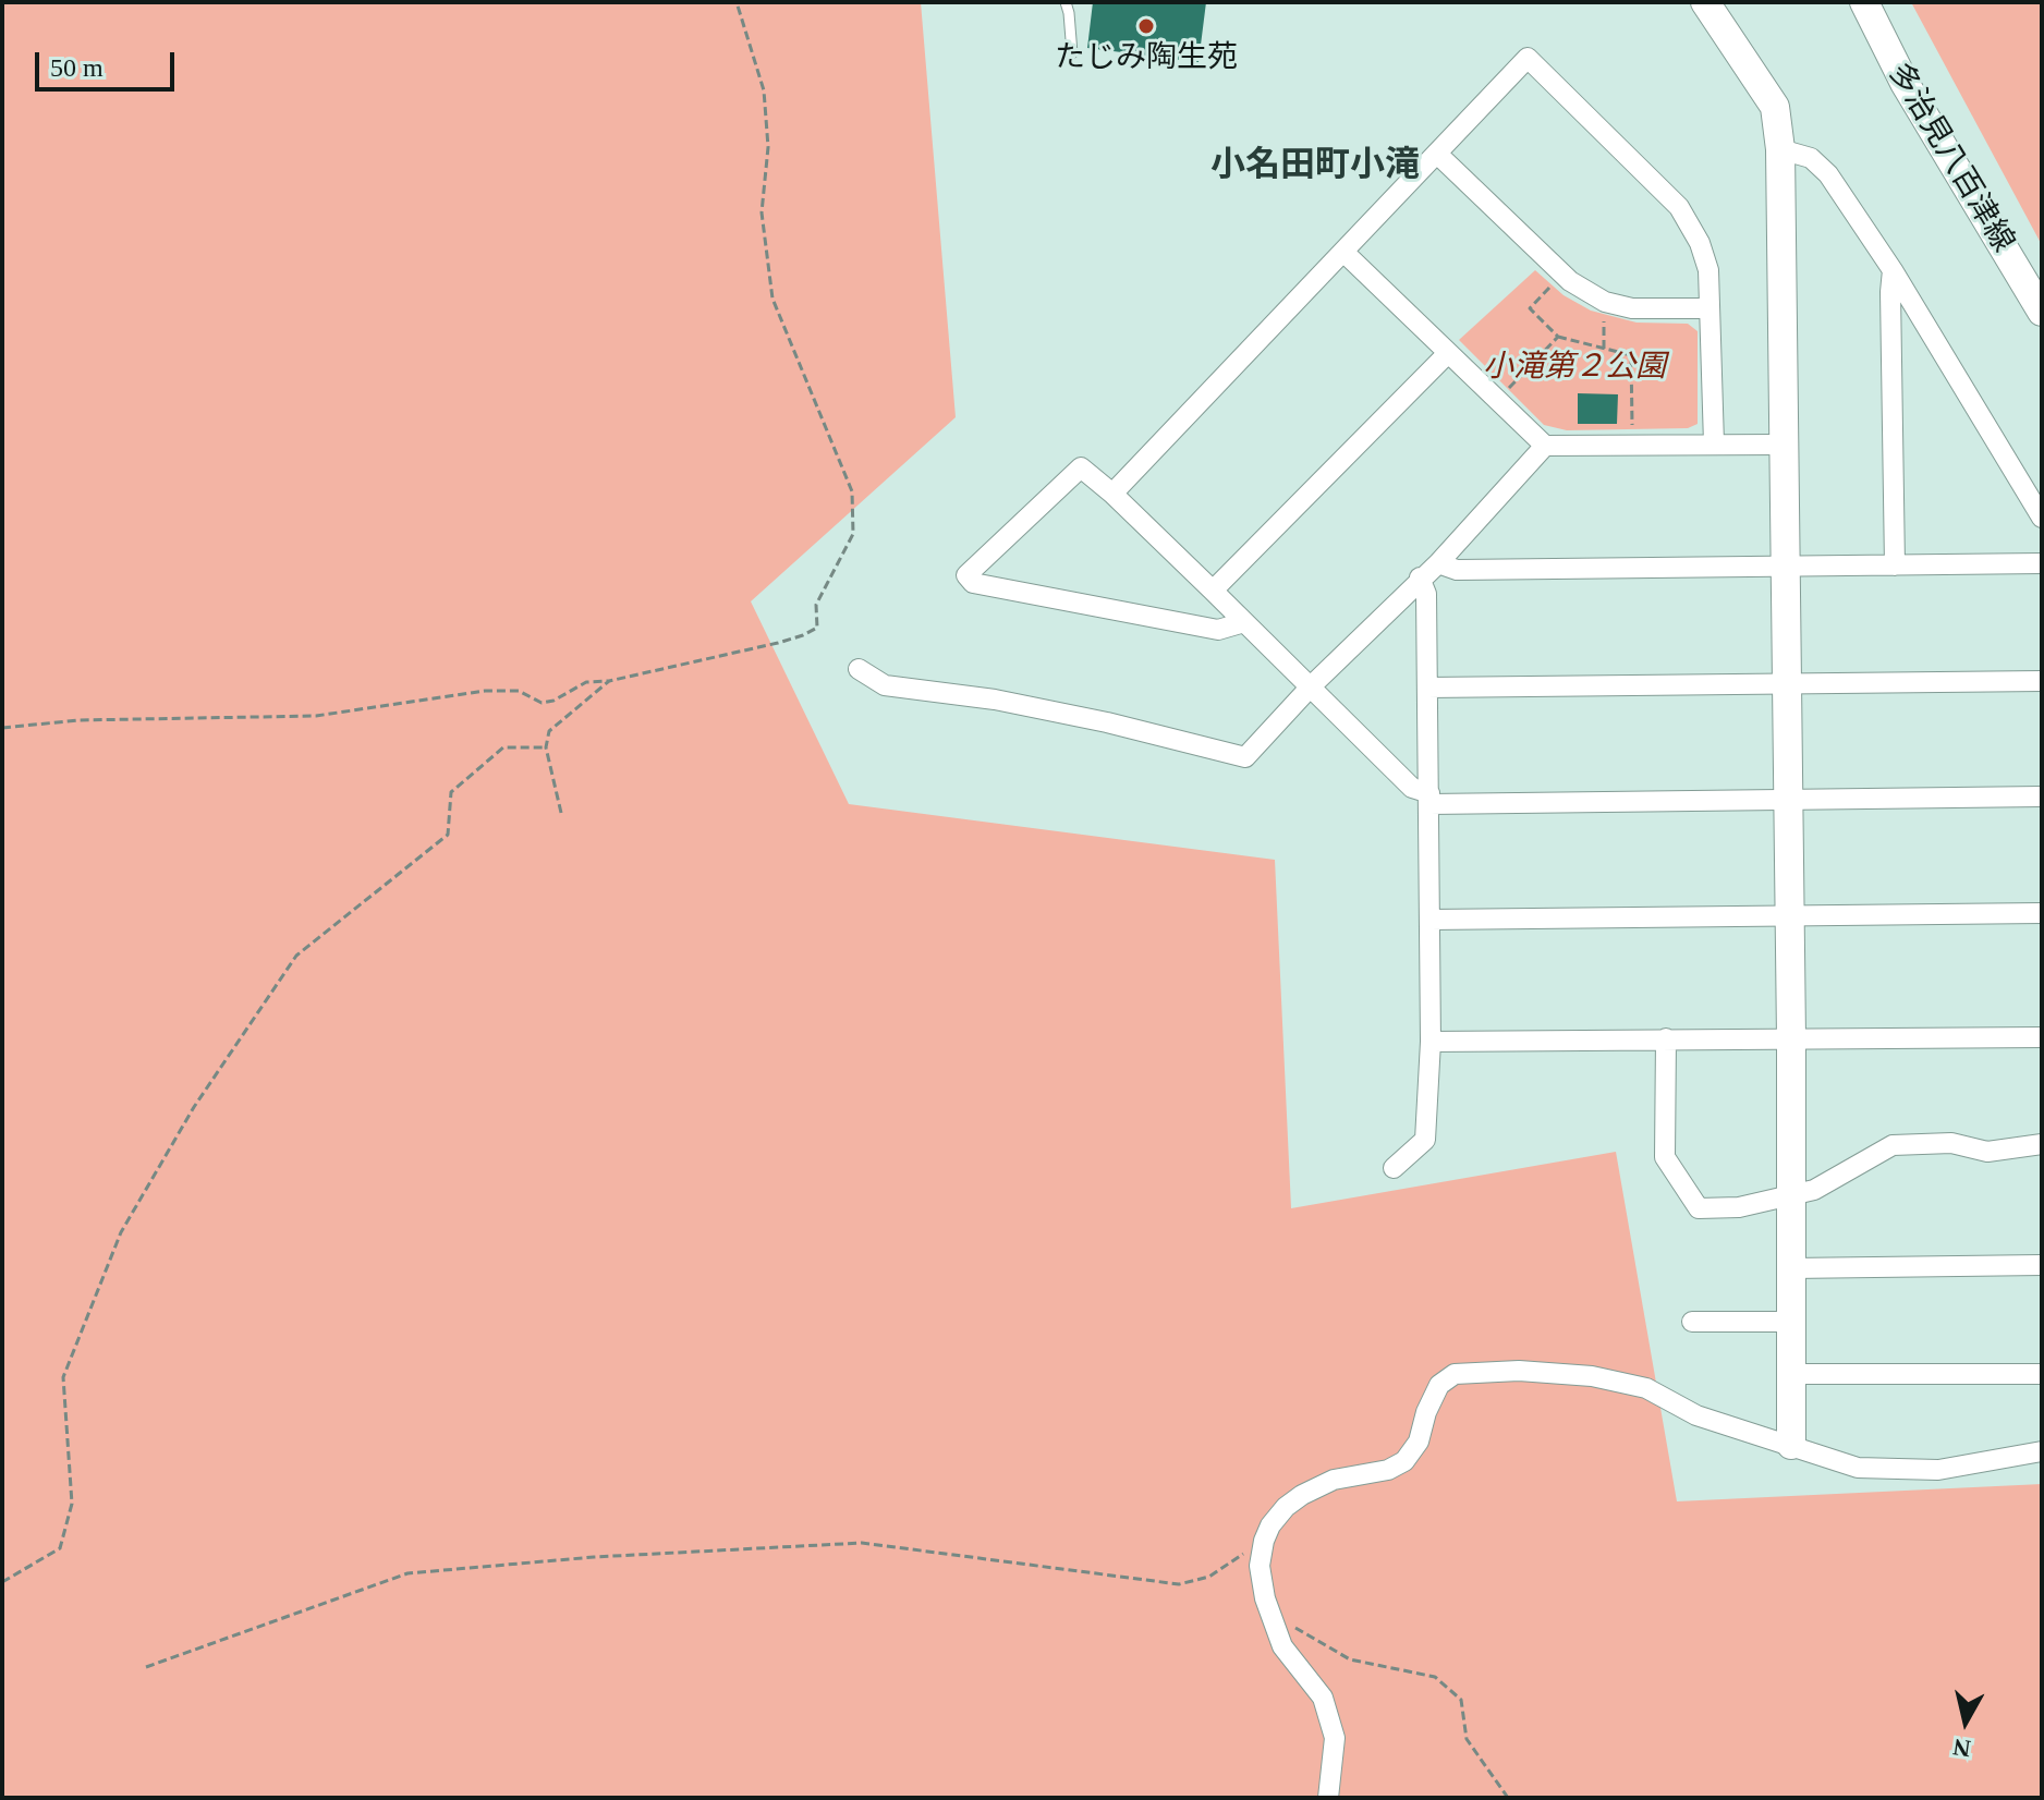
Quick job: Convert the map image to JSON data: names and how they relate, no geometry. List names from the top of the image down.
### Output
{
  "streets": {
    "street": ["多治見八百津線"]
  },
  "districts": ["小名田町小滝"],
  "parks": ["小滝第２公園"],
  "places": ["たじみ陶生苑"],
  "scale_bar": "50 m",
  "north": "bottom"
}
